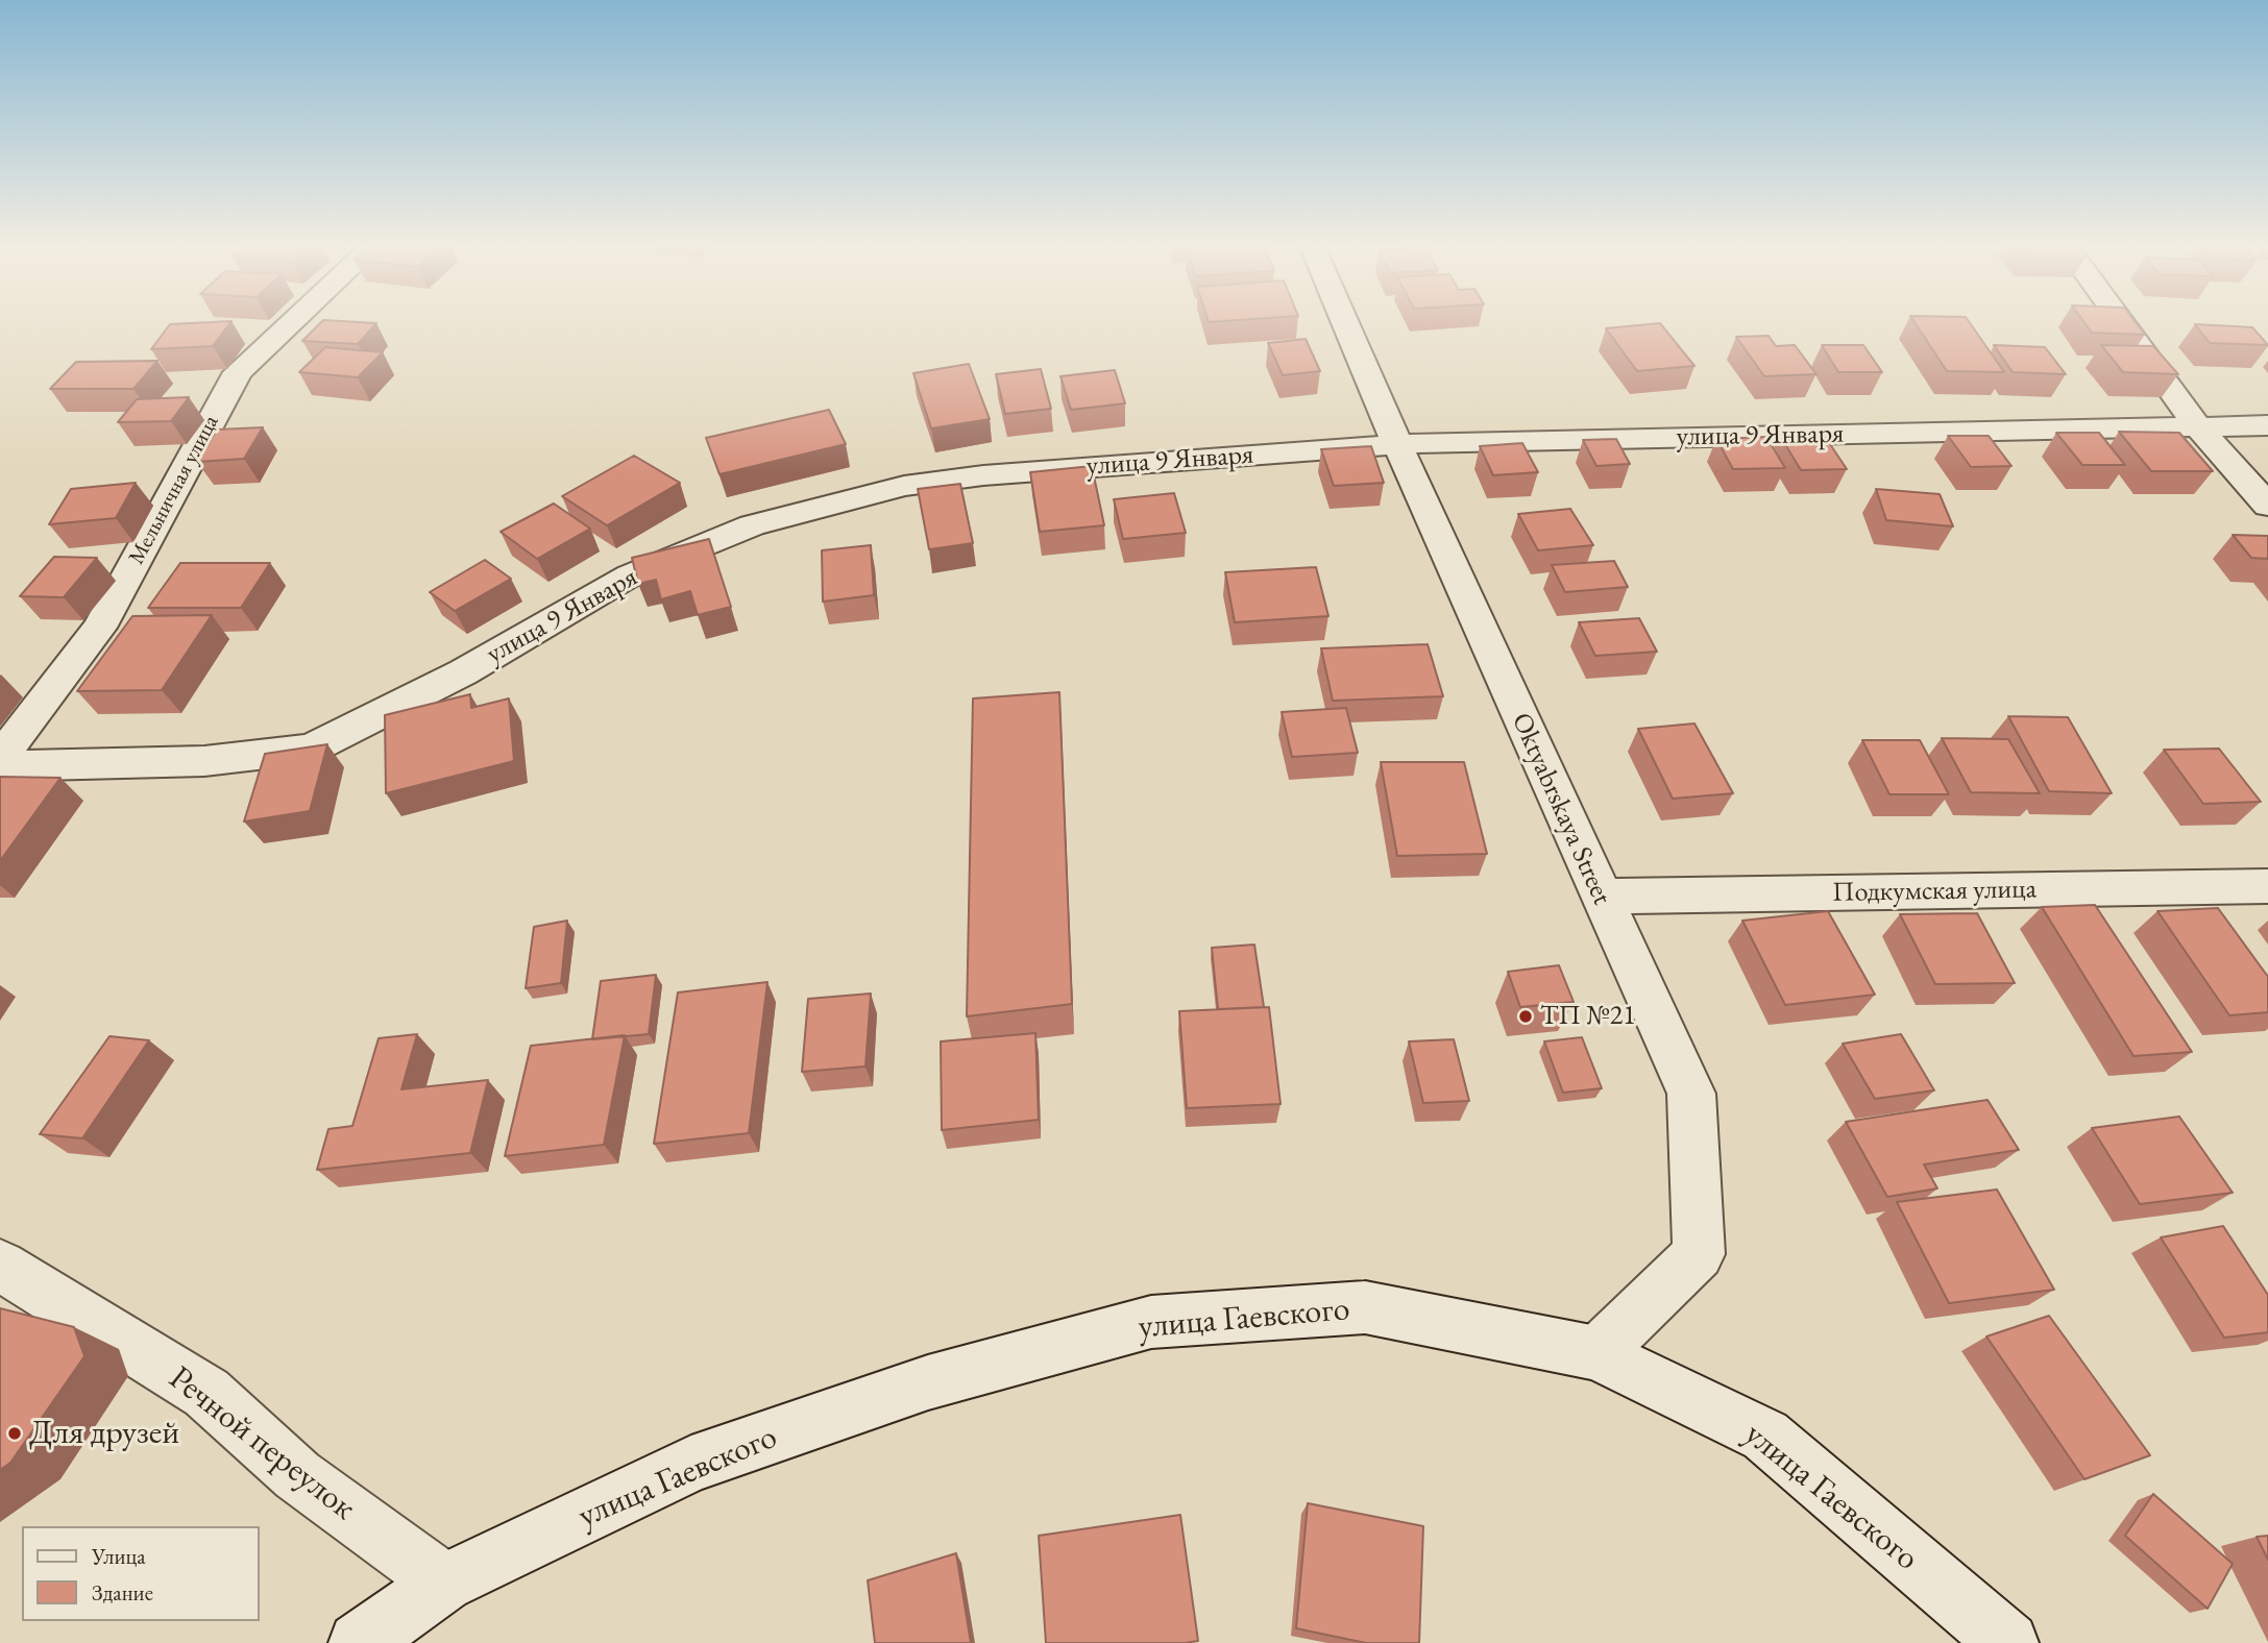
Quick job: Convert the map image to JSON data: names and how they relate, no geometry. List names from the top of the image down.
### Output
{
  "streets": {
    "street": [
      "улица 9 Января",
      "Мельничная улица",
      "Oktyabrskaya Street",
      "Подкумская улица",
      "улица Гаевского",
      "Речной переулок"
    ]
  },
  "crossings": [
    ["улица 9 Января", "Oktyabrskaya Street"],
    ["Oktyabrskaya Street", "Подкумская улица"],
    ["Oktyabrskaya Street", "улица Гаевского"],
    ["улица Гаевского", "Речной переулок"]
  ],
  "places": ["ТП №21", "Для друзей"],
  "legend": ["Улица", "Здание"]
}
